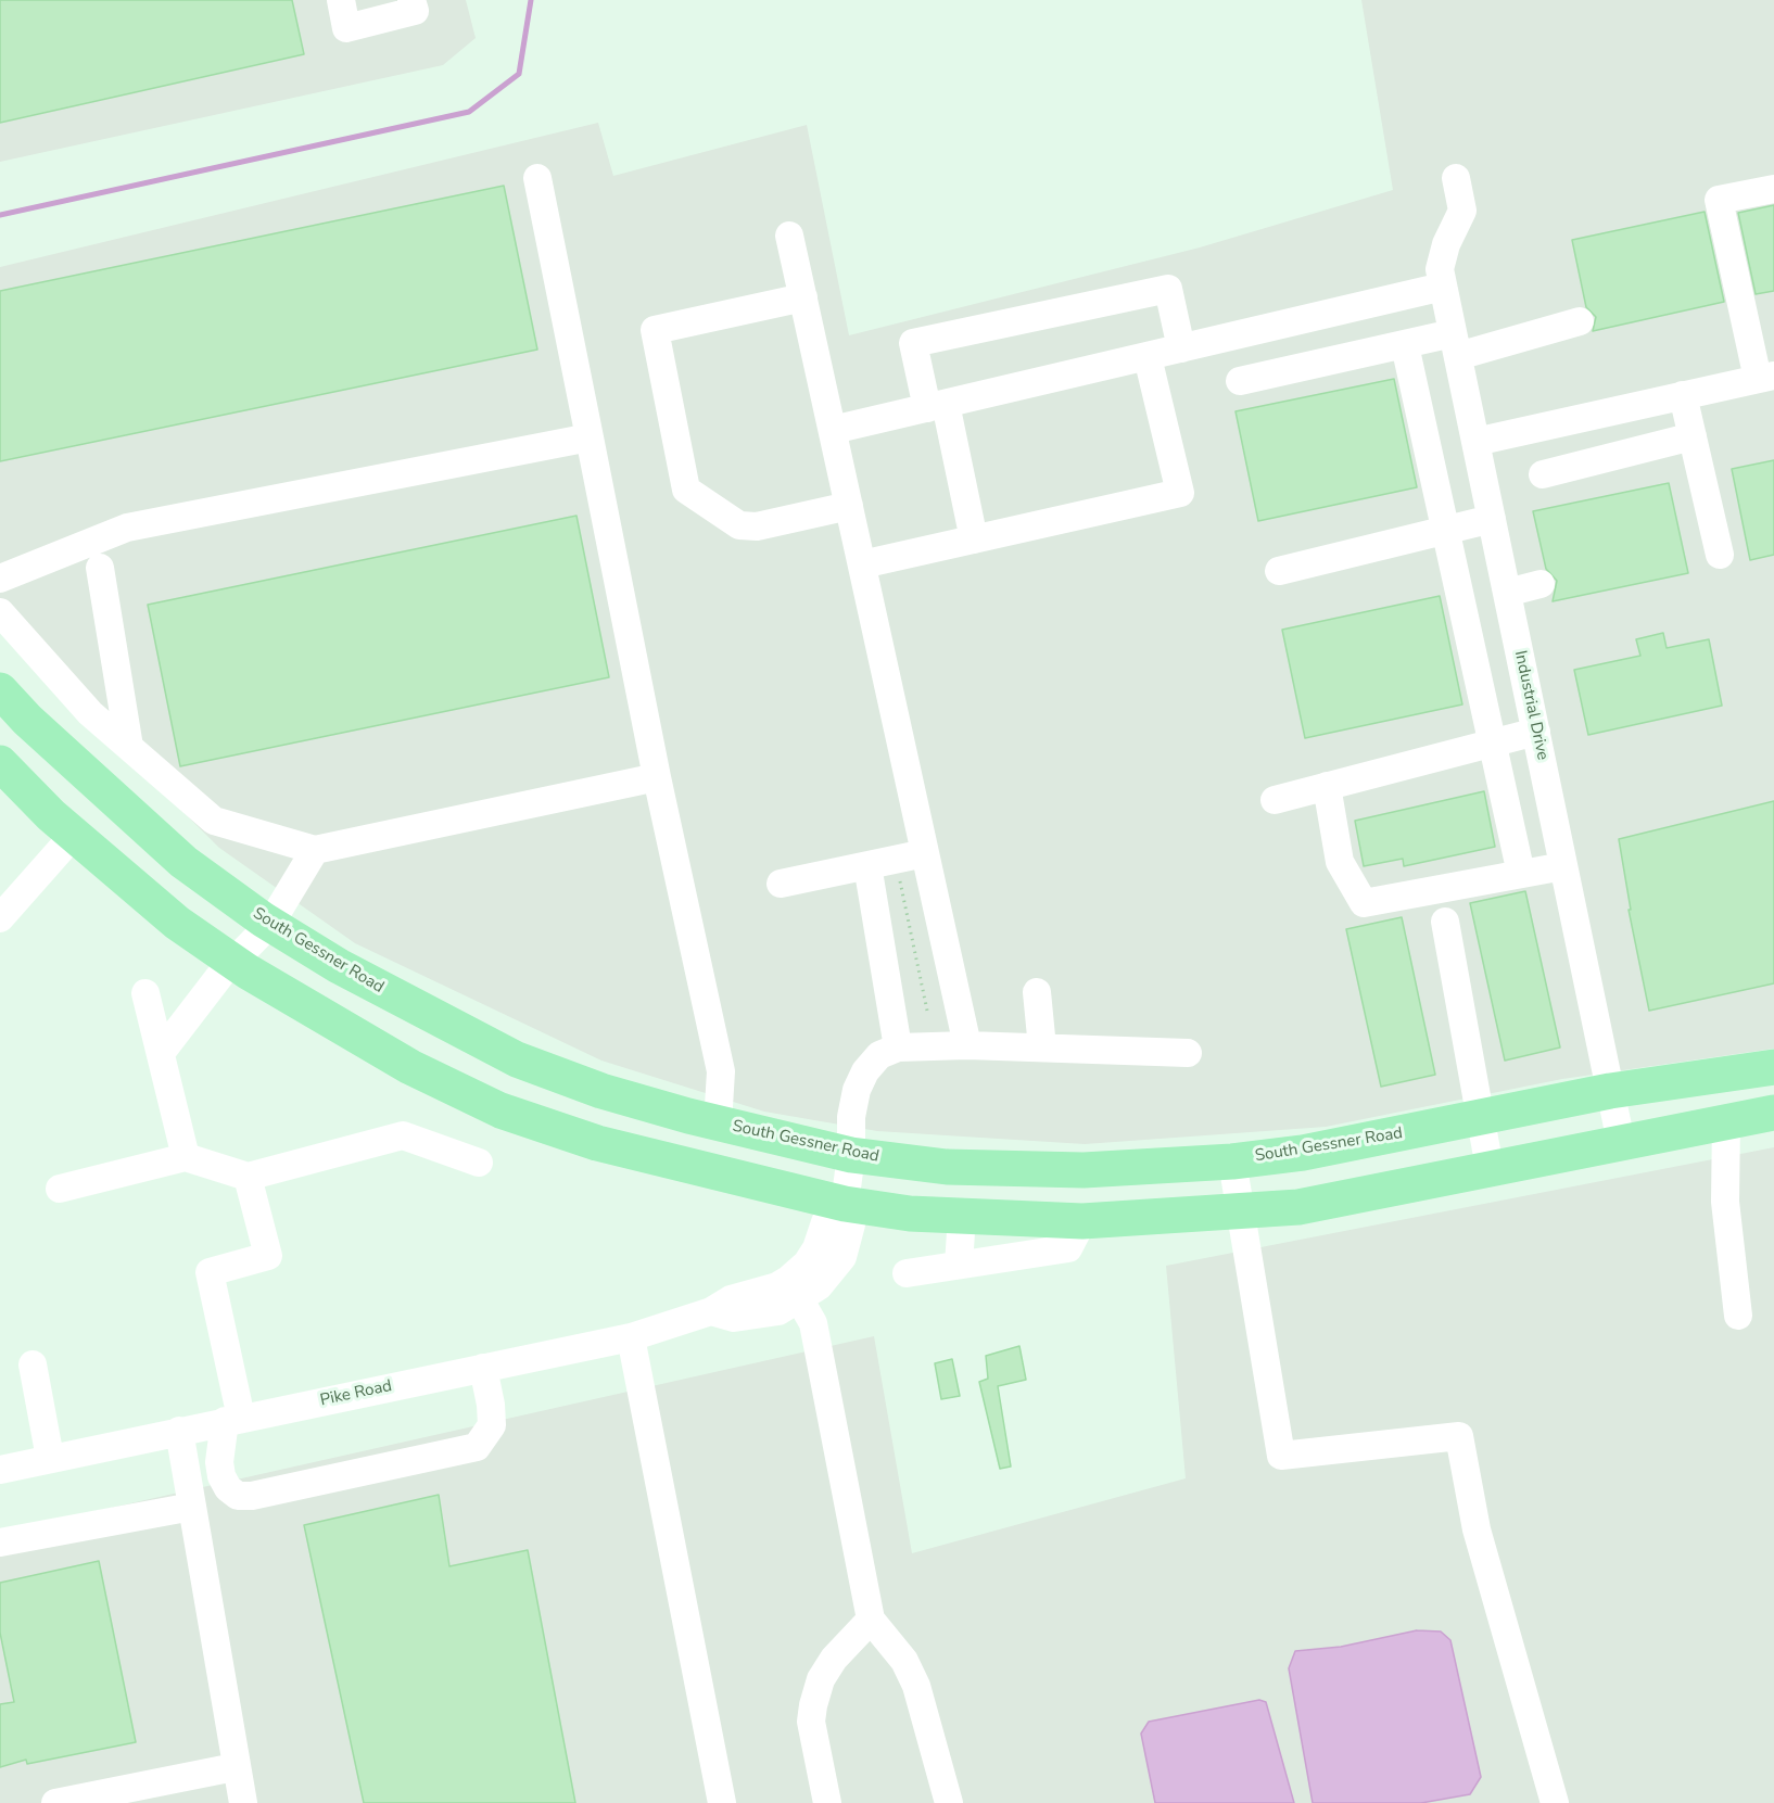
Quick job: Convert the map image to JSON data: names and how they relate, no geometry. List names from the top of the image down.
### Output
{
  "streets": {
    "main road": ["South Gessner Road"],
    "street": ["Industrial Drive", "Pike Road"]
  },
  "crossings": [
    ["Industrial Drive", "South Gessner Road"],
    ["South Gessner Road", "Pike Road"]
  ]
}
